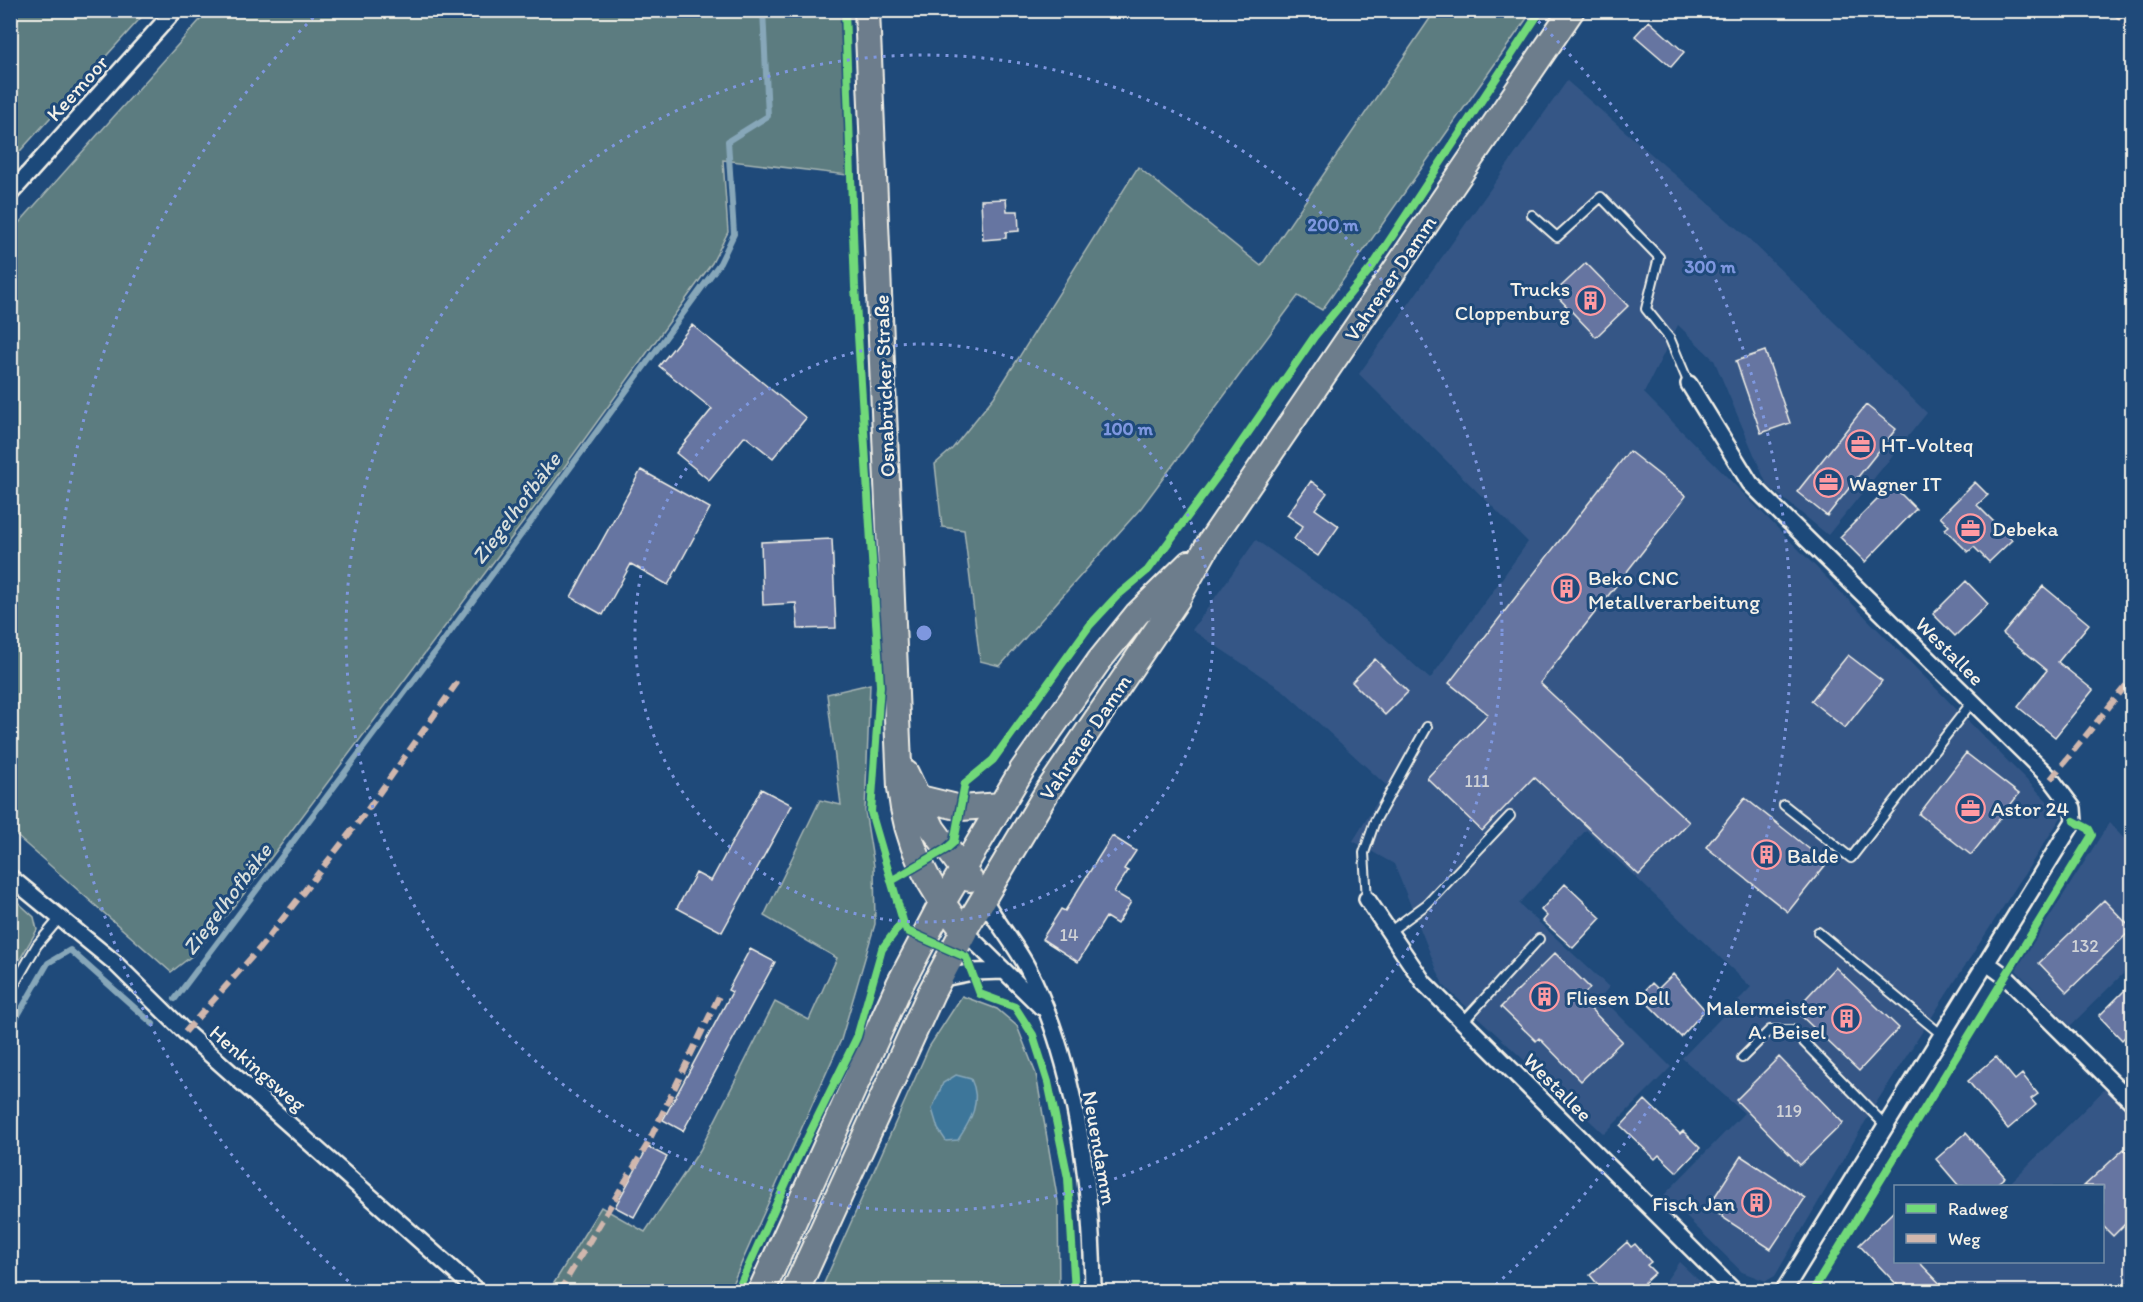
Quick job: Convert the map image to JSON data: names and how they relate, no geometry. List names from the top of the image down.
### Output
{
  "streets": {
    "main road": ["Vahrener Damm", "Osnabrücker Straße"],
    "street": [
      "Keemoor",
      "Westallee",
      "Henkingsweg",
      "Neuendamm"
    ]
  },
  "crossings": [
    ["Vahrener Damm", "Osnabrücker Straße"],
    ["Vahrener Damm", "Neuendamm"],
    ["Osnabrücker Straße", "Neuendamm"]
  ],
  "water": ["Ziegelhofbäke"],
  "places": {
    "building": [
      "Trucks Cloppenburg",
      "Beko CNC Metallverarbeitung",
      "Balde",
      "Fliesen Dell",
      "Malermeister A. Beisel",
      "Fisch Jan"
    ],
    "office": [
      "HT-Volteq",
      "Wagner IT",
      "Debeka",
      "Astor 24"
    ]
  },
  "house_numbers": [
    "111",
    "14",
    "132",
    "119"
  ],
  "legend": ["Radweg", "Weg"],
  "rings": ["200 m", "300 m", "100 m"]
}
